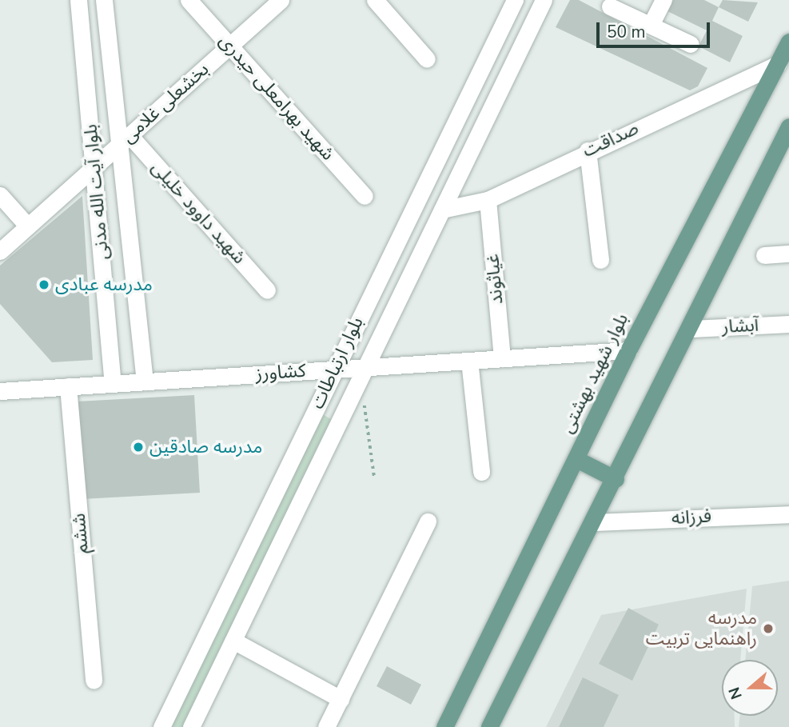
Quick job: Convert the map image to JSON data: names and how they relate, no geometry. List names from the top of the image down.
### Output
{
  "streets": {
    "main road": ["بلوار شهید بهشتی"],
    "street": [
      "شهید بهرامعلی حیدری",
      "بخشعلی غلامی",
      "صداقت",
      "بلوار آیت الله مدنی",
      "شهید داوود خلیلی",
      "غیاثوند",
      "آبشار",
      "بلوار ارتباطات",
      "کشاورز",
      "فرزانه",
      "ششم"
    ]
  },
  "crossings": [
    ["شهید بهرامعلی حیدری", "بخشعلی غلامی"],
    ["بخشعلی غلامی", "بلوار آیت الله مدنی"],
    ["بخشعلی غلامی", "شهید داوود خلیلی"],
    ["صداقت", "غیاثوند"],
    ["صداقت", "بلوار ارتباطات"],
    ["صداقت", "بلوار شهید بهشتی"],
    ["بلوار آیت الله مدنی", "شهید داوود خلیلی"],
    ["بلوار آیت الله مدنی", "کشاورز"],
    ["غیاثوند", "کشاورز"],
    ["بلوار ارتباطات", "کشاورز"],
    ["کشاورز", "بلوار شهید بهشتی"],
    ["کشاورز", "ششم"]
  ],
  "places": ["مدرسه عبادی", "مدرسه صادقین", "مدرسه راهنمایی تربیت"],
  "scale_bar": "50 m",
  "north": "left"
}
